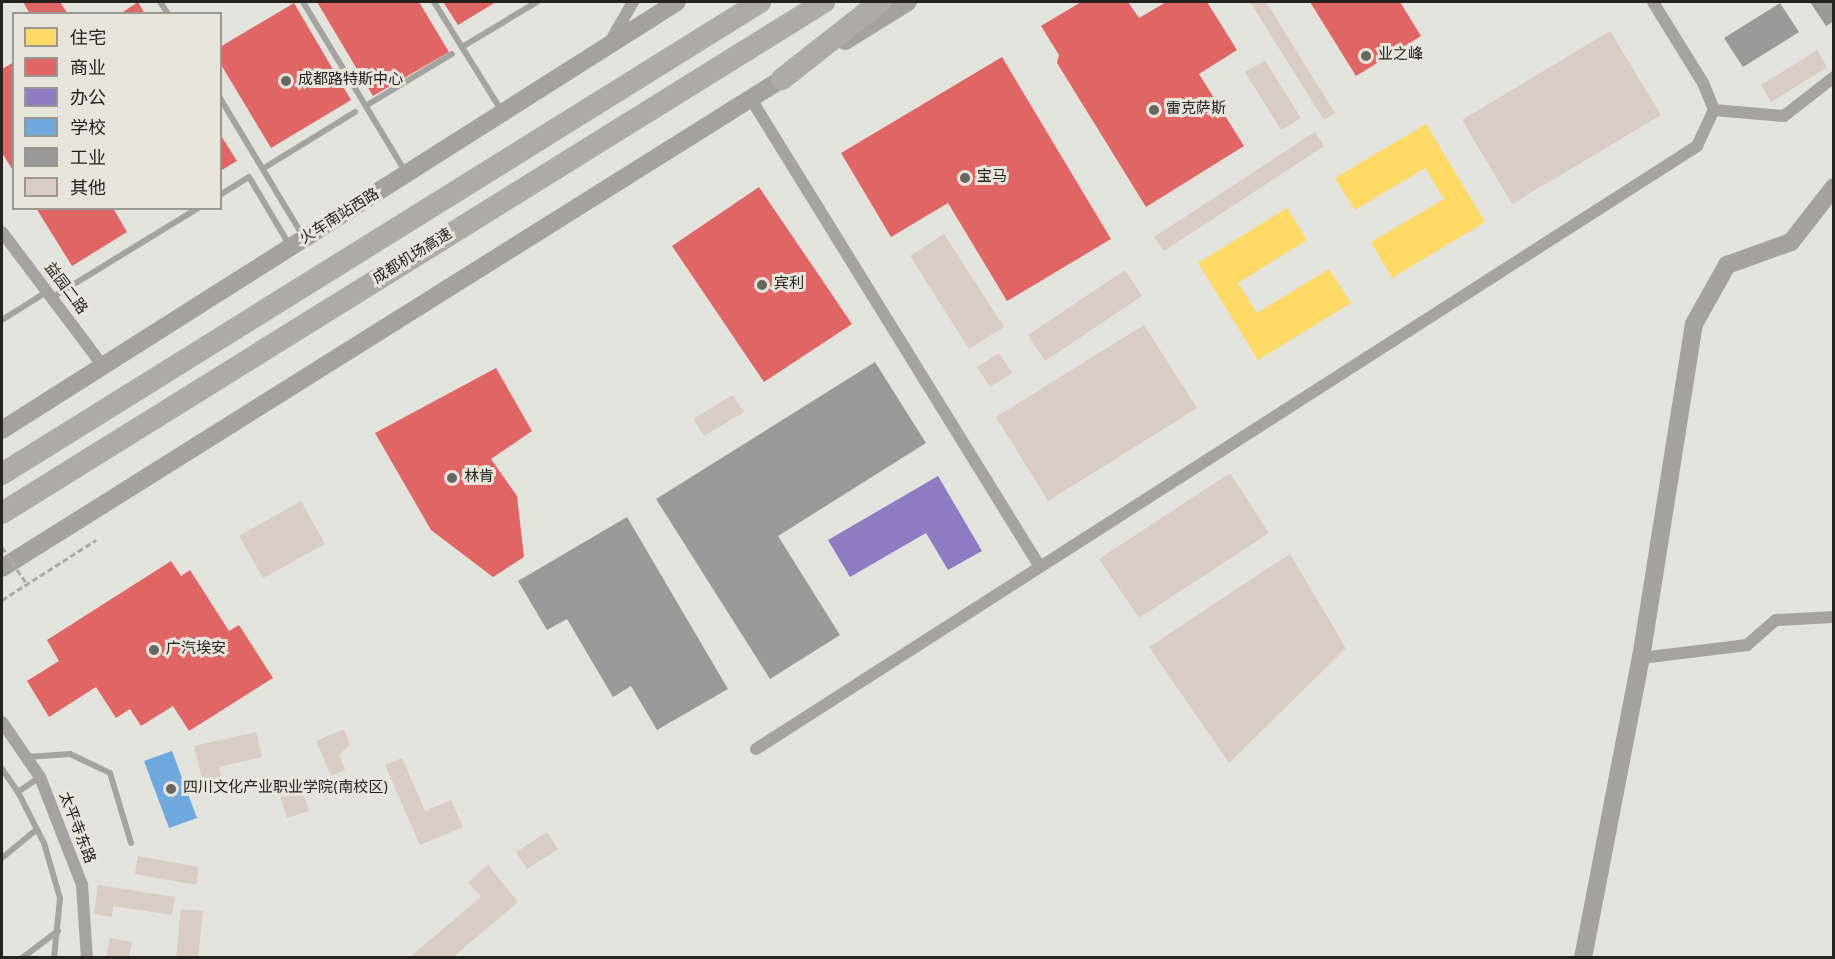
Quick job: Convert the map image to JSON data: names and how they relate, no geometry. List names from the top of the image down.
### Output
{
  "streets": {
    "highway": ["成都机场高速"],
    "main road": ["火车南站西路"],
    "street": ["益园二路", "太平寺东路"]
  },
  "crossings": [
    ["火车南站西路", "益园二路"]
  ],
  "places": [
    "业之峰",
    "成都路特斯中心",
    "雷克萨斯",
    "宝马",
    "宾利",
    "林肯",
    "广汽埃安",
    "四川文化产业职业学院(南校区)"
  ],
  "legend": [
    "住宅",
    "商业",
    "办公",
    "学校",
    "工业",
    "其他"
  ]
}
